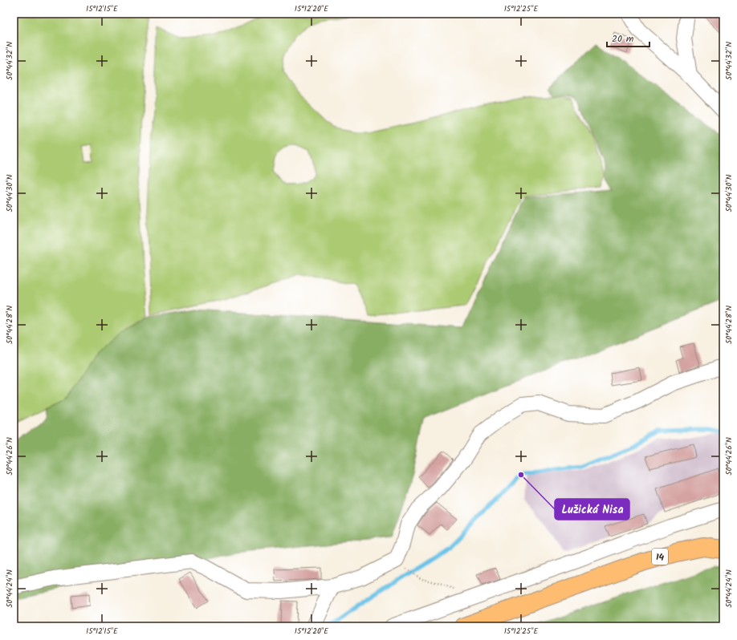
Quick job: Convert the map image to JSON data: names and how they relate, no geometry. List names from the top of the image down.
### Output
{
  "streets": {
    "main road": ["14"]
  },
  "places": ["Lužická Nisa"],
  "scale_bar": "20 m",
  "coordinates": [
    "15°12'15\"E",
    "15°12'20\"E",
    "15°12'25\"E",
    "50°44'32\"N",
    "50°44'30\"N",
    "50°44'28\"N",
    "50°44'26\"N",
    "50°44'24\"N"
  ]
}
